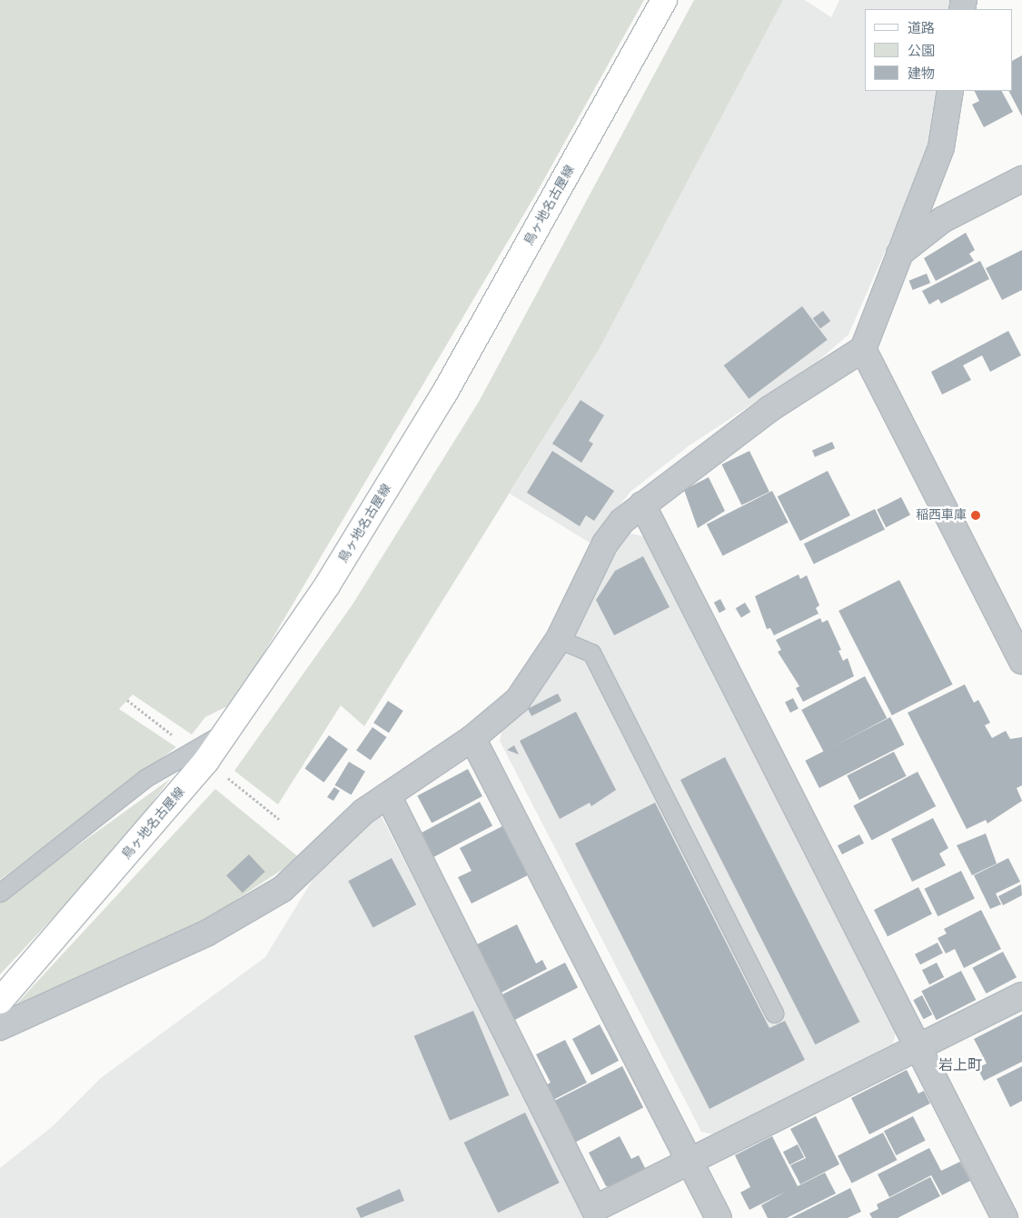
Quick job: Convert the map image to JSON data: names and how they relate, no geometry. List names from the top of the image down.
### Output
{
  "streets": {
    "main road": ["鳥ヶ地名古屋線"]
  },
  "districts": ["岩上町"],
  "places": ["稲西車庫"],
  "legend": ["道路", "公園", "建物"]
}
